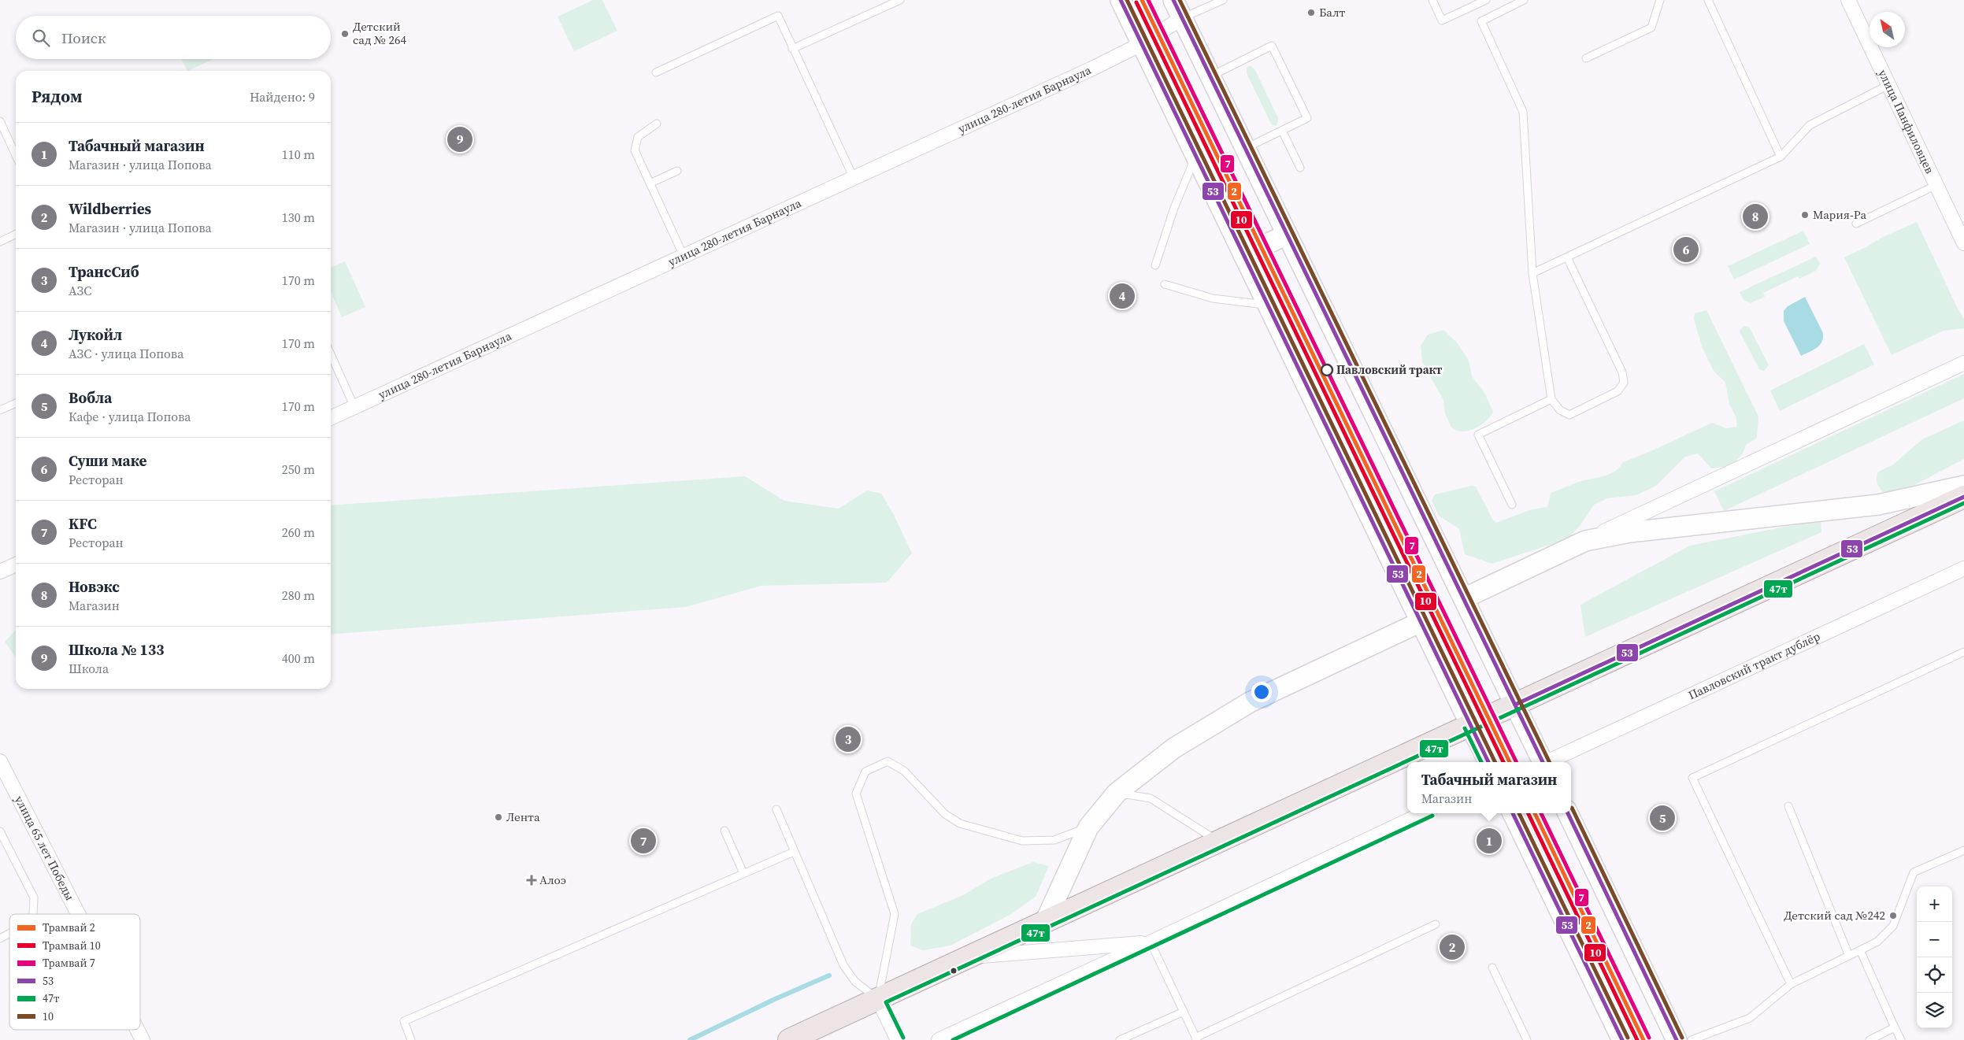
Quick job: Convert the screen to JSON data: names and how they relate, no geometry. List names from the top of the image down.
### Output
{
  "streets": {
    "street": [
      "улица 280-летия Барнаула",
      "улица Панфиловцев",
      "Павловский тракт дублёр",
      "улица 65 лет Победы"
    ]
  },
  "places": {
    "other": [
      "Балт",
      "Детский сад № 264",
      "Мария-Ра",
      "Павловский тракт",
      "Лента",
      "Детский сад №242"
    ],
    "health": ["Алоэ"]
  },
  "lines": [
    "tram line 2",
    "tram line 7",
    "transit line 53",
    "transit line 10",
    "tram line 10",
    "transit line 47т"
  ],
  "legend": [
    "Трамвай 2",
    "Трамвай 10",
    "Трамвай 7",
    "53",
    "47т",
    "10"
  ],
  "north": "top left",
  "page": {
    "search": "Поиск",
    "heading": ["Рядом", "Найдено: 9"],
    "list": [
      {
        "mark": "1",
        "name": "Табачный магазин",
        "note": "Магазин · улица Попова",
        "value": "110 m"
      },
      {
        "mark": "2",
        "name": "Wildberries",
        "note": "Магазин · улица Попова",
        "value": "130 m"
      },
      {
        "mark": "3",
        "name": "ТрансСиб",
        "note": "АЗС",
        "value": "170 m"
      },
      {
        "mark": "4",
        "name": "Лукойл",
        "note": "АЗС · улица Попова",
        "value": "170 m"
      },
      {
        "mark": "5",
        "name": "Вобла",
        "note": "Кафе · улица Попова",
        "value": "170 m"
      },
      {
        "mark": "6",
        "name": "Суши маке",
        "note": "Ресторан",
        "value": "250 m"
      },
      {
        "mark": "7",
        "name": "KFC",
        "note": "Ресторан",
        "value": "260 m"
      },
      {
        "mark": "8",
        "name": "Новэкс",
        "note": "Магазин",
        "value": "280 m"
      },
      {
        "mark": "9",
        "name": "Школа № 133",
        "note": "Школа",
        "value": "400 m"
      }
    ],
    "pins": [
      "9",
      "8",
      "6",
      "4",
      "3",
      "5",
      "1",
      "7",
      "2"
    ],
    "popup": ["Табачный магазин", "Магазин"],
    "map_buttons": ["+", "−"]
  }
}
